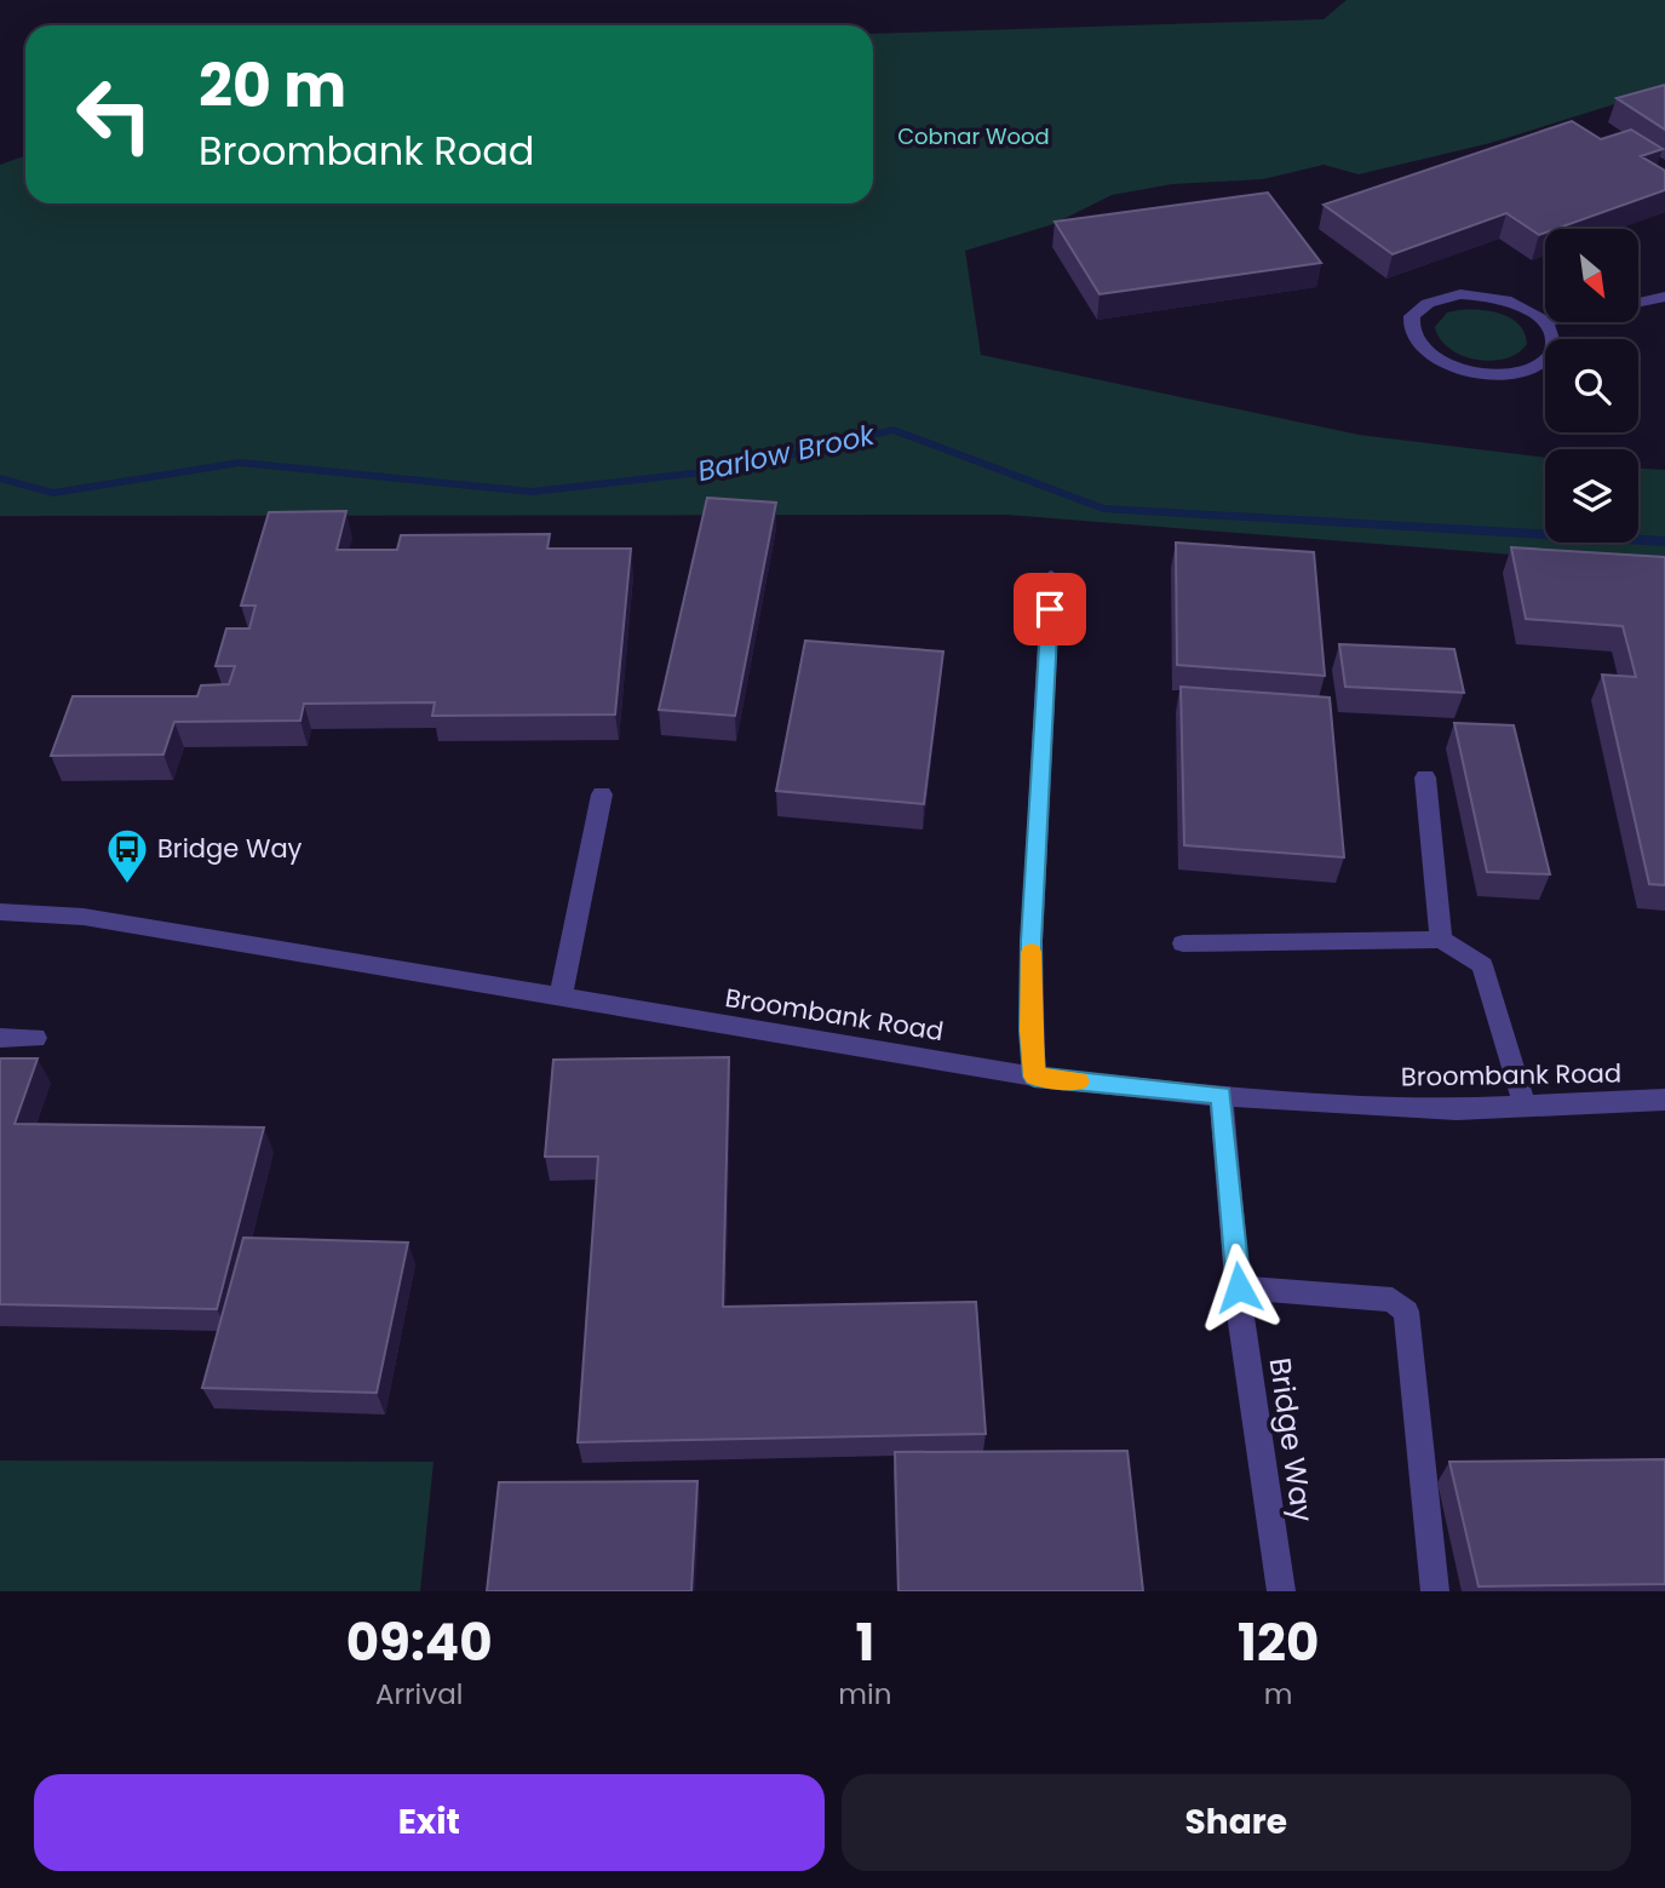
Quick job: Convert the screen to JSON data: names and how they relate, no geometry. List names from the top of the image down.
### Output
{
  "streets": {
    "street": ["Broombank Road", "Bridge Way"]
  },
  "crossings": [
    ["Broombank Road", "Bridge Way"]
  ],
  "water": ["Barlow Brook"],
  "parks": ["Cobnar Wood"],
  "places": {
    "bus stop": ["Bridge Way"]
  },
  "north": "bottom right",
  "page": {
    "turn": ["20 m", "Broombank Road"],
    "eta": [
      "09:40",
      "Arrival",
      "1",
      "min",
      "120",
      "m"
    ],
    "buttons": ["Exit", "Share"]
  }
}
